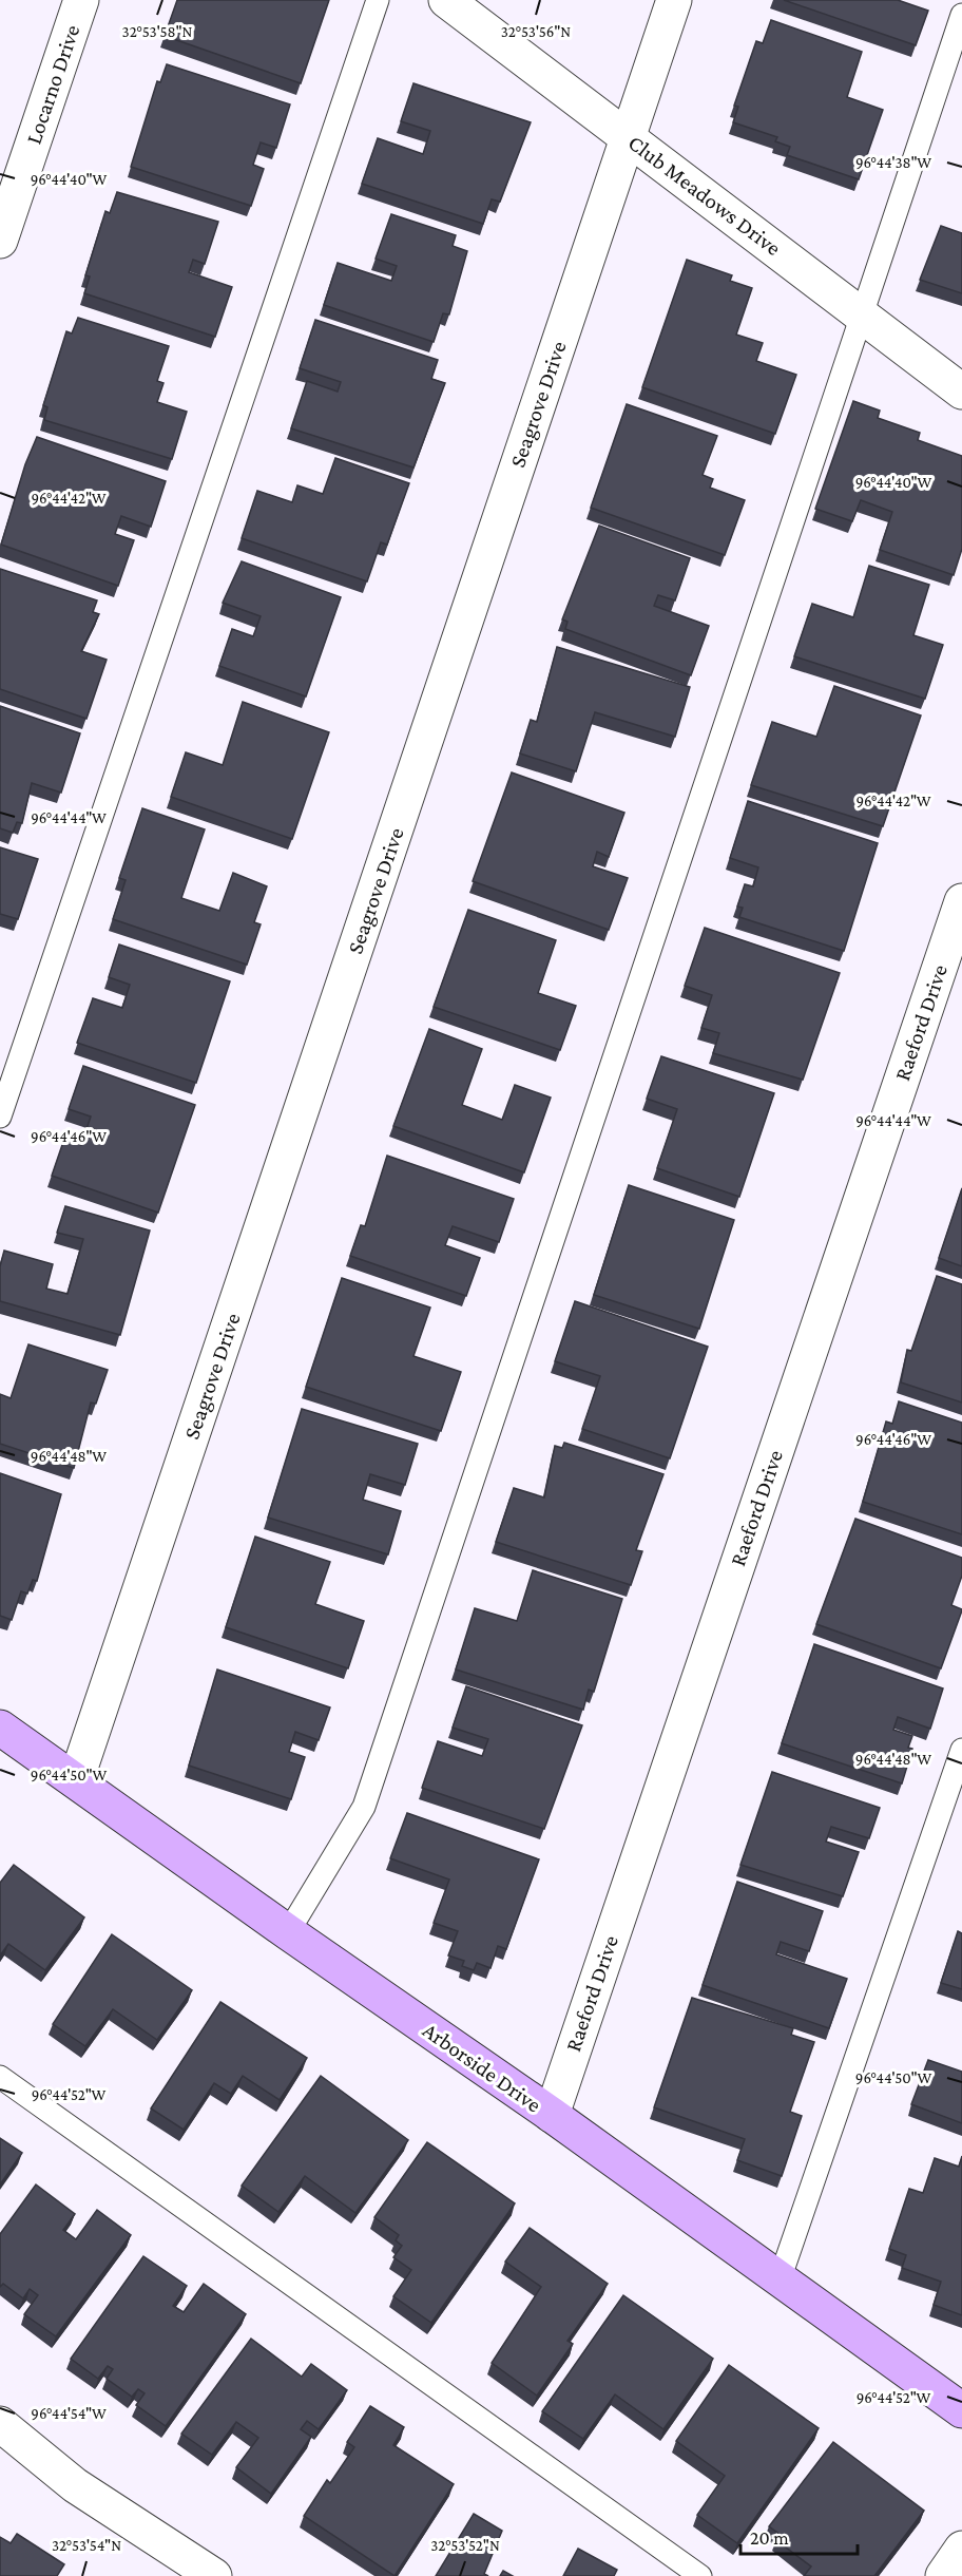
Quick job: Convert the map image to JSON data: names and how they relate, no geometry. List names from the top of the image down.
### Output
{
  "streets": {
    "street": [
      "Locarno Drive",
      "Club Meadows Drive",
      "Seagrove Drive",
      "Raeford Drive",
      "Arborside Drive"
    ]
  },
  "crossings": [
    ["Club Meadows Drive", "Seagrove Drive"],
    ["Seagrove Drive", "Arborside Drive"],
    ["Raeford Drive", "Arborside Drive"]
  ],
  "scale_bar": "20 m",
  "coordinates": [
    "32°53'58\"N",
    "32°53'56\"N",
    "96°44'38\"W",
    "96°44'40\"W",
    "96°44'42\"W",
    "96°44'44\"W",
    "96°44'46\"W",
    "96°44'48\"W",
    "96°44'50\"W",
    "96°44'52\"W",
    "96°44'54\"W",
    "32°53'54\"N",
    "32°53'52\"N"
  ]
}
